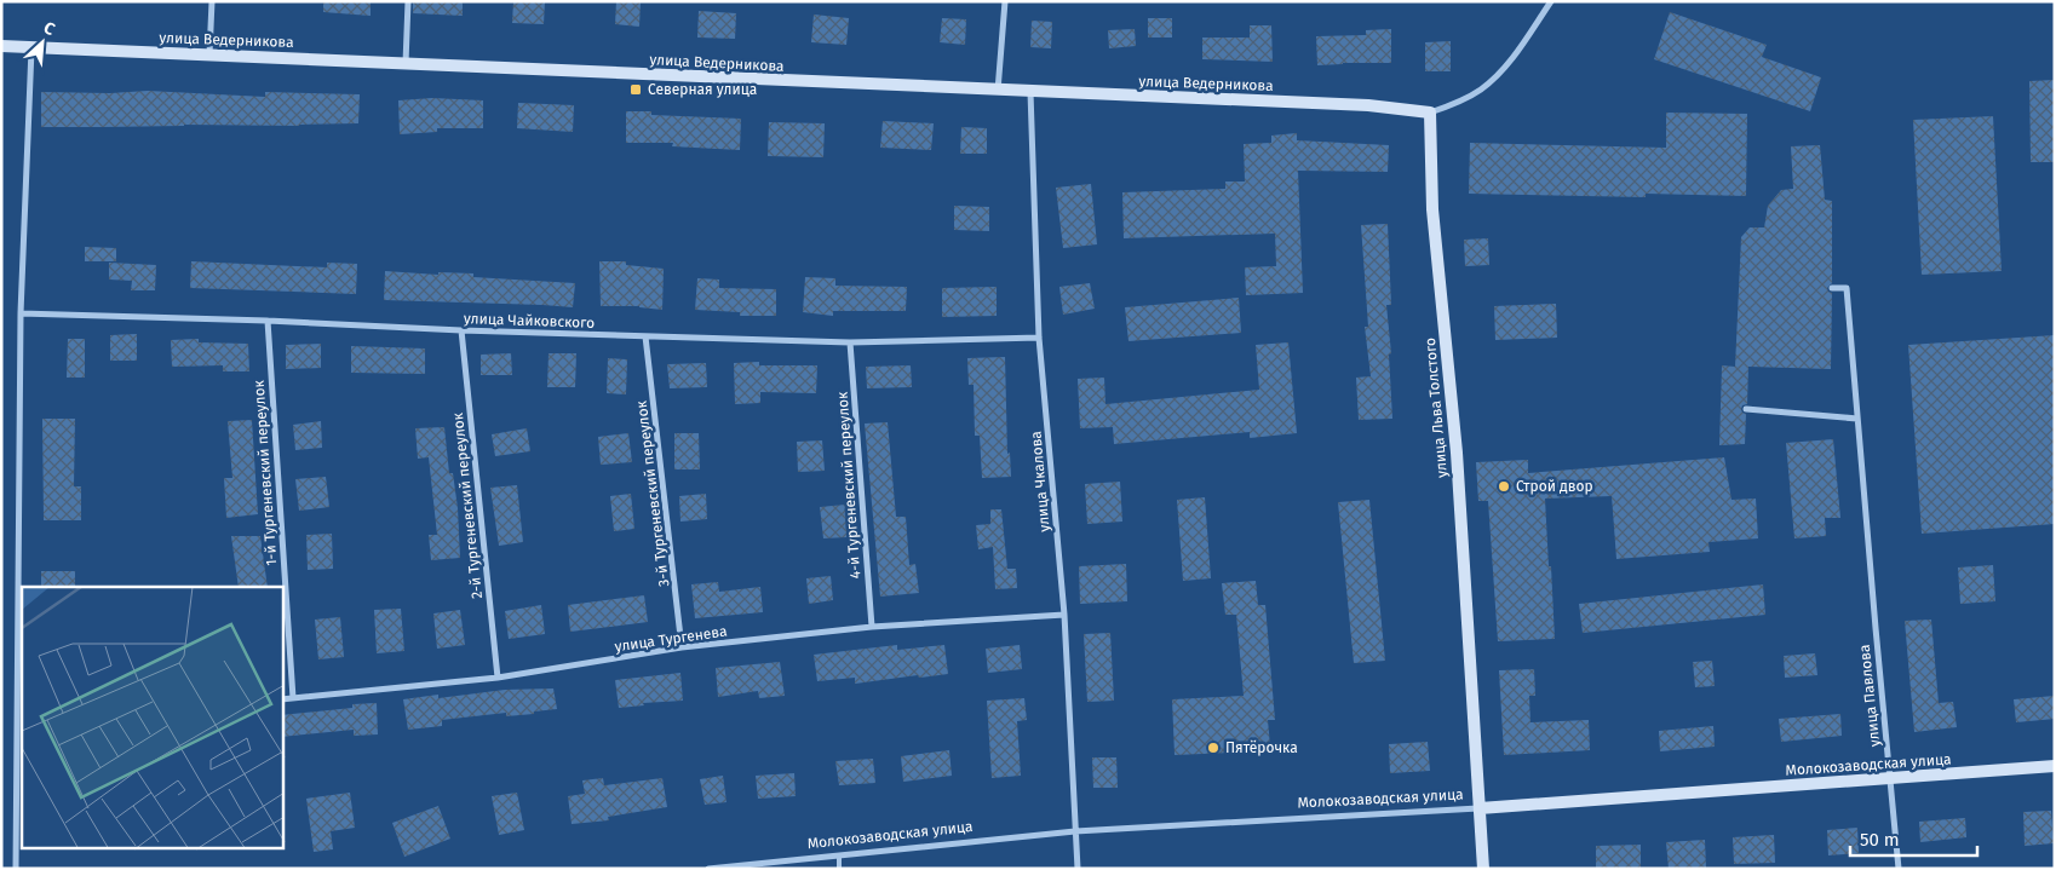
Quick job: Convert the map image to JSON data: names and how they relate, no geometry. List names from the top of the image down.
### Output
{
  "streets": {
    "street": [
      "улица Ведерникова",
      "улица Чайковского",
      "улица Льва Толстого",
      "1-й Тургеневский переулок",
      "улица Чкалова",
      "4-й Тургеневский переулок",
      "3-й Тургеневский переулок",
      "2-й Тургеневский переулок",
      "улица Тургенева",
      "улица Павлова",
      "Молокозаводская улица"
    ]
  },
  "crossings": [
    ["улица Ведерникова", "улица Льва Толстого"],
    ["улица Ведерникова", "улица Чкалова"],
    ["улица Чайковского", "1-й Тургеневский переулок"],
    ["улица Чайковского", "улица Чкалова"],
    ["улица Чайковского", "4-й Тургеневский переулок"],
    ["улица Чайковского", "3-й Тургеневский переулок"],
    ["улица Чайковского", "2-й Тургеневский переулок"],
    ["улица Льва Толстого", "Молокозаводская улица"],
    ["1-й Тургеневский переулок", "улица Тургенева"],
    ["улица Чкалова", "улица Тургенева"],
    ["улица Чкалова", "Молокозаводская улица"],
    ["4-й Тургеневский переулок", "улица Тургенева"],
    ["3-й Тургеневский переулок", "улица Тургенева"],
    ["2-й Тургеневский переулок", "улица Тургенева"],
    ["улица Павлова", "Молокозаводская улица"]
  ],
  "places": {
    "transit": ["Северная улица"],
    "other": ["Строй двор", "Пятёрочка"]
  },
  "scale_bar": "50 m",
  "north": "top right"
}
